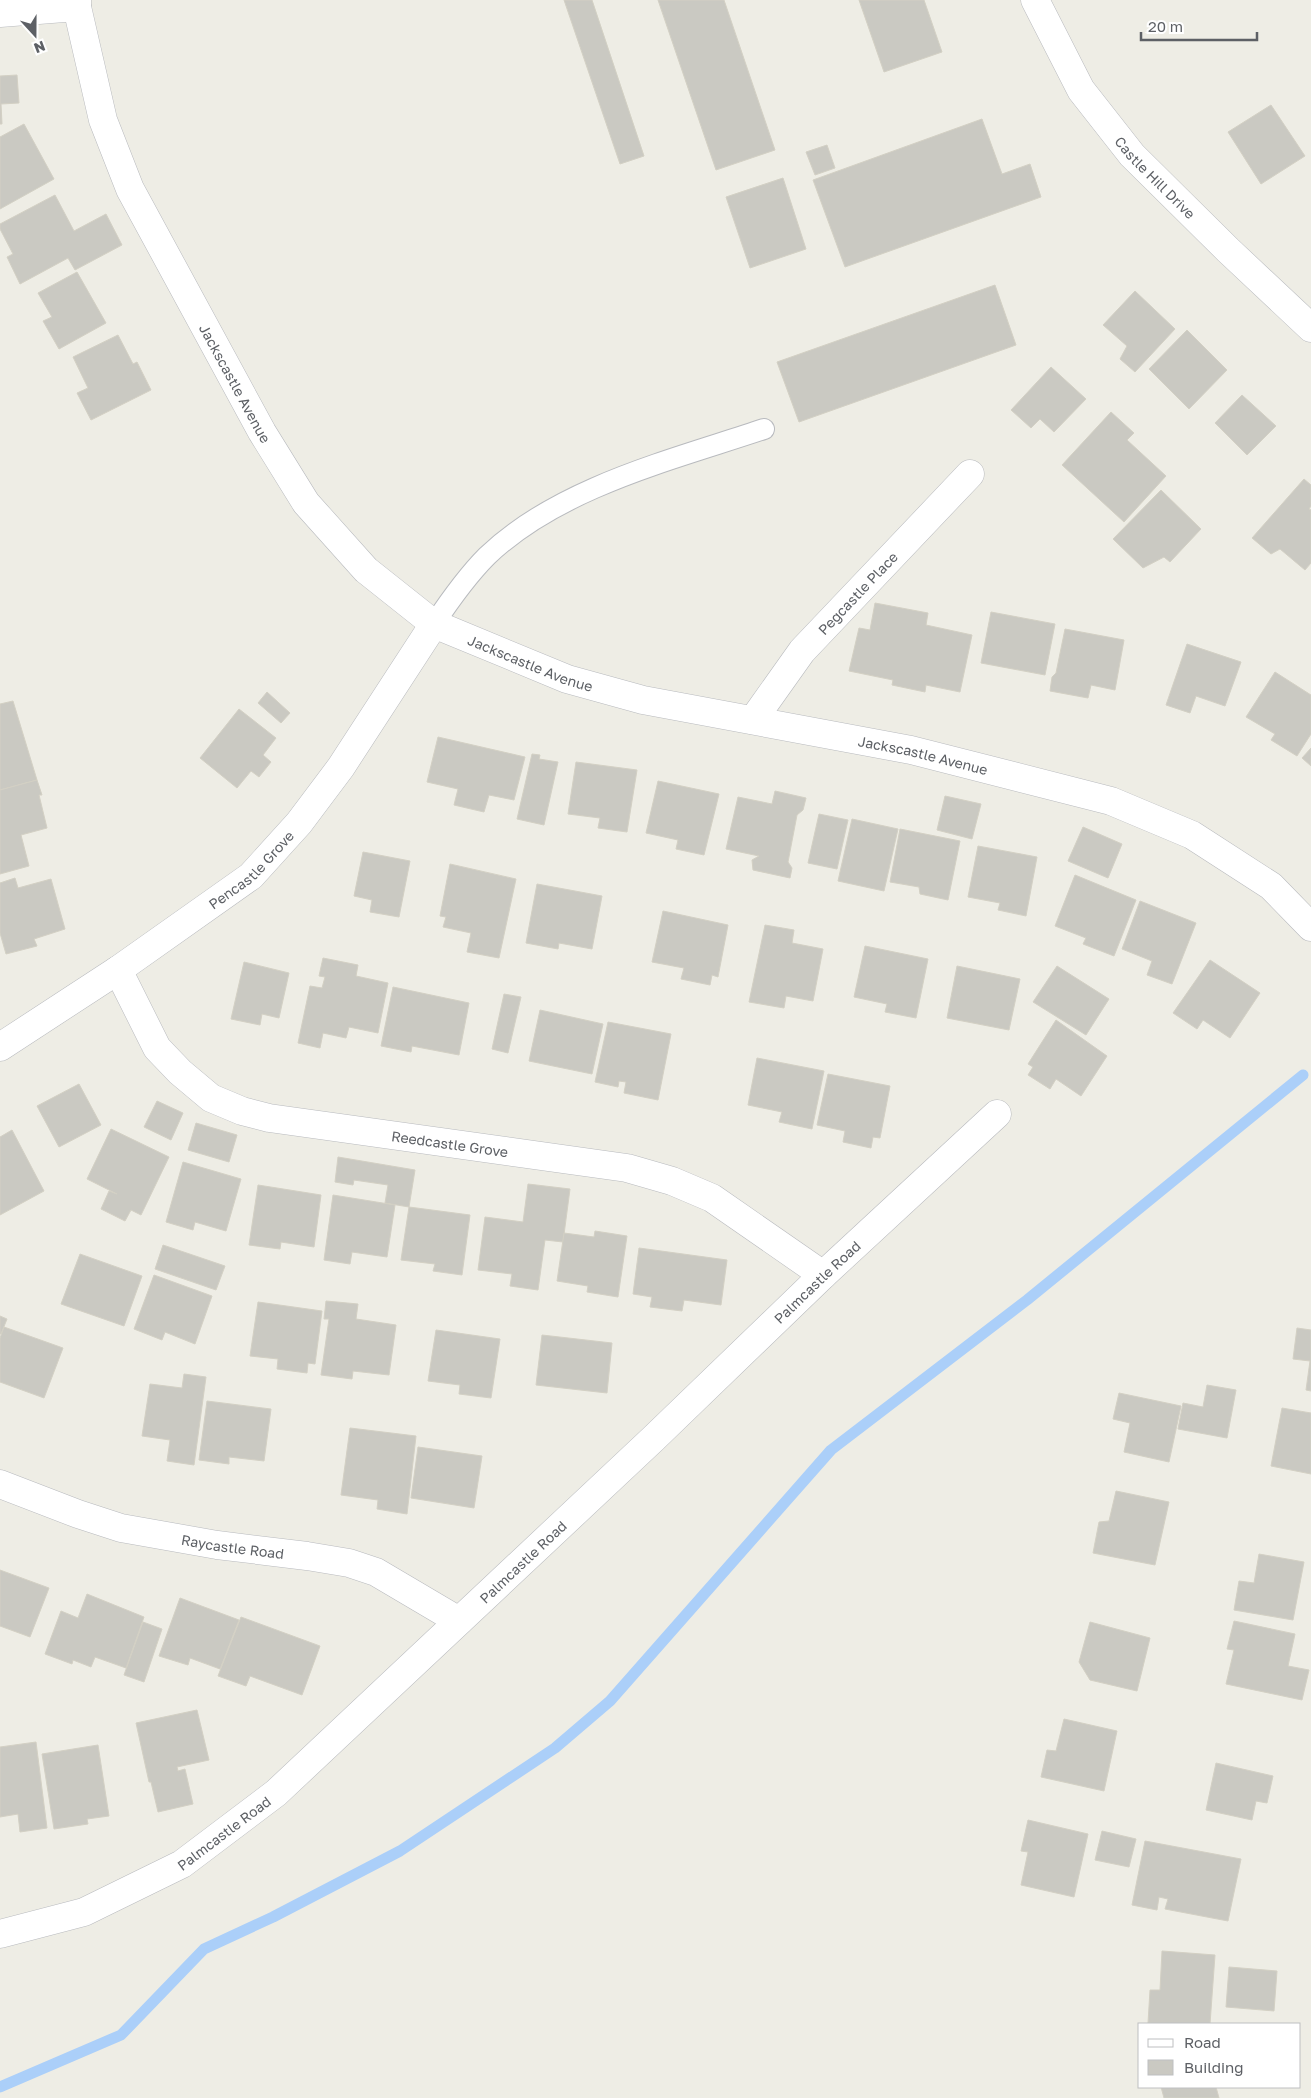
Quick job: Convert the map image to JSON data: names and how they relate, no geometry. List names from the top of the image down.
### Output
{
  "streets": {
    "street": [
      "Castle Hill Drive",
      "Jackscastle Avenue",
      "Pegcastle Place",
      "Pencastle Grove",
      "Reedcastle Grove",
      "Palmcastle Road",
      "Raycastle Road"
    ]
  },
  "crossings": [
    ["Jackscastle Avenue", "Pegcastle Place"],
    ["Jackscastle Avenue", "Pencastle Grove"],
    ["Pencastle Grove", "Reedcastle Grove"],
    ["Reedcastle Grove", "Palmcastle Road"],
    ["Palmcastle Road", "Raycastle Road"]
  ],
  "legend": ["Road", "Building"],
  "scale_bar": "20 m",
  "north": "bottom"
}
